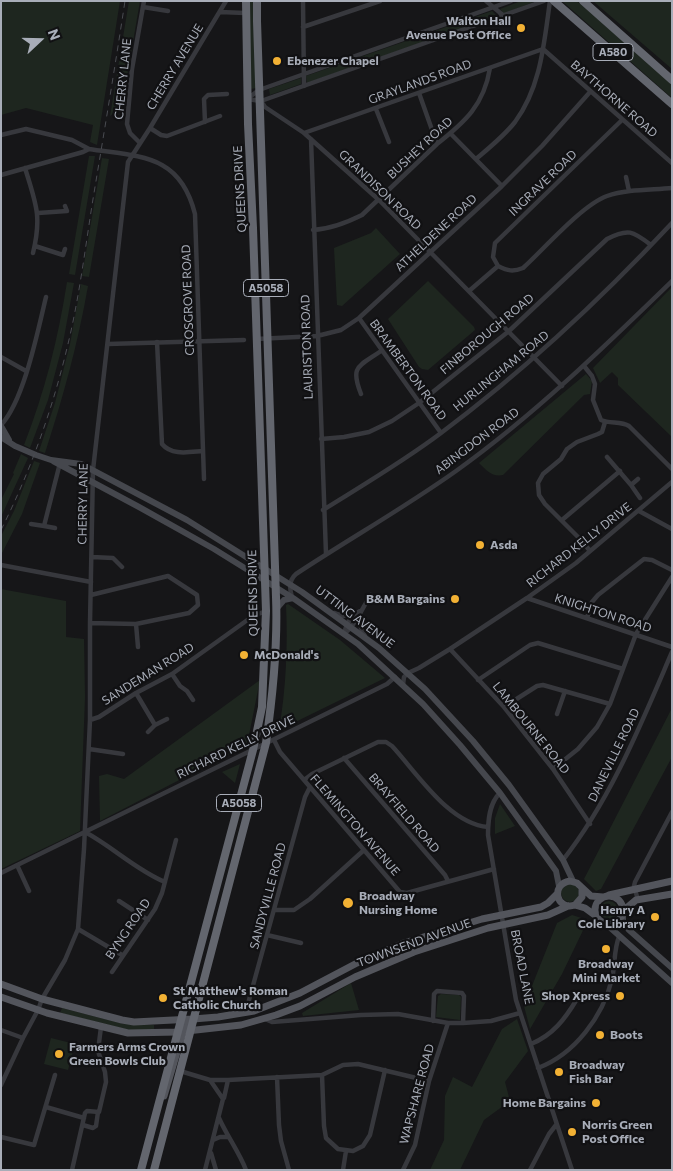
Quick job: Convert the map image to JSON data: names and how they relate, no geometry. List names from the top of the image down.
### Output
{
  "streets": {
    "highway": ["A580", "QUEENS DRIVE", "A5058"],
    "main road": ["TOWNSEND AVENUE"],
    "street": [
      "CHERRY AVENUE",
      "CHERRY LANE",
      "GRAYLANDS ROAD",
      "BAYTHORNE ROAD",
      "BUSHEY ROAD",
      "INGRAVE ROAD",
      "GRANDISON ROAD",
      "ATHELDENE ROAD",
      "CROSGROVE ROAD",
      "FINBOROUGH ROAD",
      "LAURISTON ROAD",
      "BRAMBERTON ROAD",
      "HURLINGHAM ROAD",
      "ABINGDON ROAD",
      "RICHARD KELLY DRIVE",
      "KNIGHTON ROAD",
      "UTTING AVENUE",
      "SANDEMAN ROAD",
      "LAMBOURNE ROAD",
      "DANEVILLE ROAD",
      "BRAYFIELD ROAD",
      "FLEMINGTON AVENUE",
      "SANDYVILLE ROAD",
      "BYNG ROAD",
      "BROAD LANE",
      "WAPSHARE ROAD"
    ]
  },
  "crossings": [
    ["CHERRY AVENUE", "CHERRY LANE"],
    ["CHERRY LANE", "CROSGROVE ROAD"],
    ["CHERRY LANE", "RICHARD KELLY DRIVE"],
    ["CHERRY LANE", "UTTING AVENUE"],
    ["CHERRY LANE", "SANDEMAN ROAD"],
    ["CHERRY LANE", "TOWNSEND AVENUE"],
    ["GRAYLANDS ROAD", "BAYTHORNE ROAD"],
    ["GRAYLANDS ROAD", "BUSHEY ROAD"],
    ["GRAYLANDS ROAD", "GRANDISON ROAD"],
    ["BAYTHORNE ROAD", "INGRAVE ROAD"],
    ["BAYTHORNE ROAD", "ATHELDENE ROAD"],
    ["BUSHEY ROAD", "GRANDISON ROAD"],
    ["BUSHEY ROAD", "LAURISTON ROAD"],
    ["QUEENS DRIVE", "GRANDISON ROAD"],
    ["QUEENS DRIVE", "ATHELDENE ROAD"],
    ["QUEENS DRIVE", "RICHARD KELLY DRIVE"],
    ["QUEENS DRIVE", "UTTING AVENUE"],
    ["QUEENS DRIVE", "SANDEMAN ROAD"],
    ["QUEENS DRIVE", "FLEMINGTON AVENUE"],
    ["QUEENS DRIVE", "TOWNSEND AVENUE"],
    ["GRANDISON ROAD", "ATHELDENE ROAD"],
    ["GRANDISON ROAD", "FINBOROUGH ROAD"],
    ["GRANDISON ROAD", "LAURISTON ROAD"],
    ["GRANDISON ROAD", "HURLINGHAM ROAD"],
    ["GRANDISON ROAD", "ABINGDON ROAD"],
    ["ATHELDENE ROAD", "LAURISTON ROAD"],
    ["ATHELDENE ROAD", "BRAMBERTON ROAD"],
    ["FINBOROUGH ROAD", "LAURISTON ROAD"],
    ["FINBOROUGH ROAD", "BRAMBERTON ROAD"],
    ["FINBOROUGH ROAD", "HURLINGHAM ROAD"],
    ["LAURISTON ROAD", "HURLINGHAM ROAD"],
    ["LAURISTON ROAD", "ABINGDON ROAD"],
    ["BRAMBERTON ROAD", "HURLINGHAM ROAD"],
    ["ABINGDON ROAD", "UTTING AVENUE"],
    ["RICHARD KELLY DRIVE", "KNIGHTON ROAD"],
    ["RICHARD KELLY DRIVE", "UTTING AVENUE"],
    ["RICHARD KELLY DRIVE", "LAMBOURNE ROAD"],
    ["RICHARD KELLY DRIVE", "FLEMINGTON AVENUE"],
    ["UTTING AVENUE", "DANEVILLE ROAD"],
    ["UTTING AVENUE", "TOWNSEND AVENUE"],
    ["UTTING AVENUE", "BROAD LANE"],
    ["LAMBOURNE ROAD", "DANEVILLE ROAD"],
    ["BRAYFIELD ROAD", "FLEMINGTON AVENUE"],
    ["FLEMINGTON AVENUE", "SANDYVILLE ROAD"],
    ["FLEMINGTON AVENUE", "BROAD LANE"],
    ["SANDYVILLE ROAD", "TOWNSEND AVENUE"],
    ["TOWNSEND AVENUE", "BROAD LANE"]
  ],
  "places": [
    "Walton Hall Avenue Post Office",
    "Ebenezer Chapel",
    "Asda",
    "B&M Bargains",
    "McDonald's",
    "Broadway Nursing Home",
    "Henry A Cole Library",
    "Broadway Mini Market",
    "Shop Xpress",
    "St Matthew's Roman Catholic Church",
    "Boots",
    "Farmers Arms Crown Green Bowls Club",
    "Broadway Fish Bar",
    "Home Bargains",
    "Norris Green Post Office"
  ],
  "north": "right"
}
